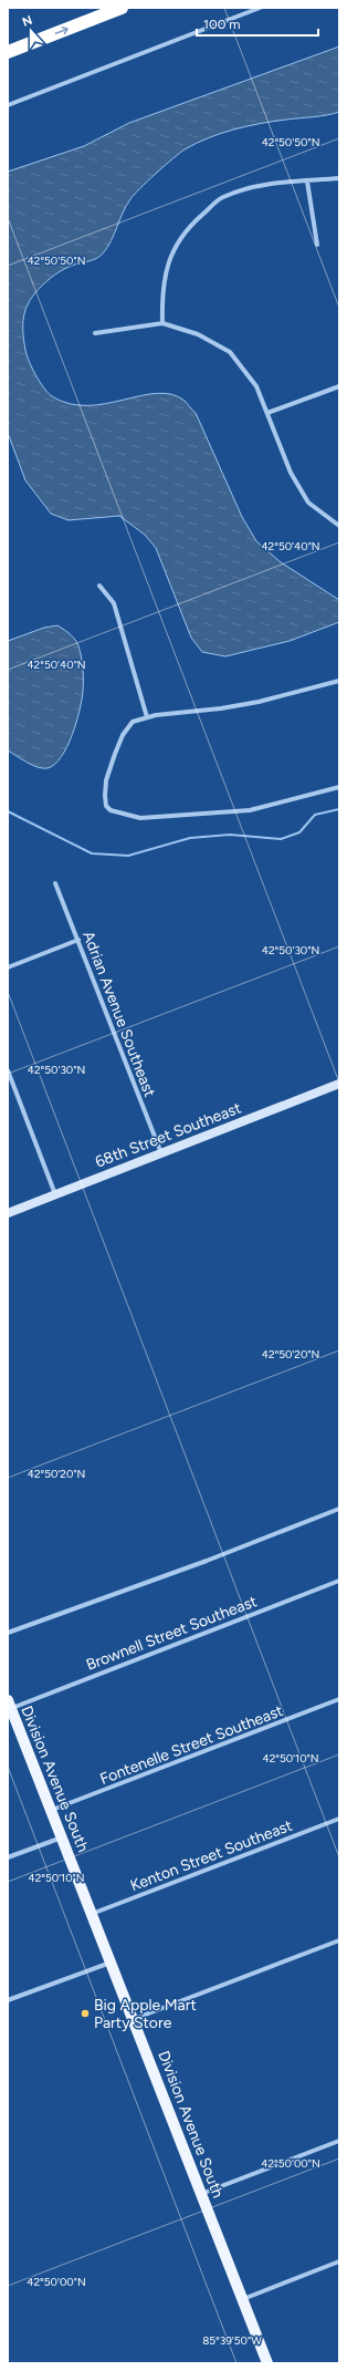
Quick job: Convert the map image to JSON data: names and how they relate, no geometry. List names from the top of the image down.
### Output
{
  "streets": {
    "main road": ["68th Street Southeast", "Division Avenue South"],
    "street": [
      "Adrian Avenue Southeast",
      "Brownell Street Southeast",
      "Fontenelle Street Southeast",
      "Kenton Street Southeast"
    ]
  },
  "crossings": [
    ["Adrian Avenue Southeast", "68th Street Southeast"],
    ["Brownell Street Southeast", "Division Avenue South"],
    ["Fontenelle Street Southeast", "Division Avenue South"],
    ["Division Avenue South", "Kenton Street Southeast"]
  ],
  "places": ["Big Apple Mart Party Store"],
  "scale_bar": "100 m",
  "north": "top",
  "coordinates": [
    "42°50'50\"N",
    "42°50'40\"N",
    "42°50'30\"N",
    "42°50'20\"N",
    "42°50'10\"N",
    "42°50'00\"N",
    "85°39'50\"W"
  ]
}
